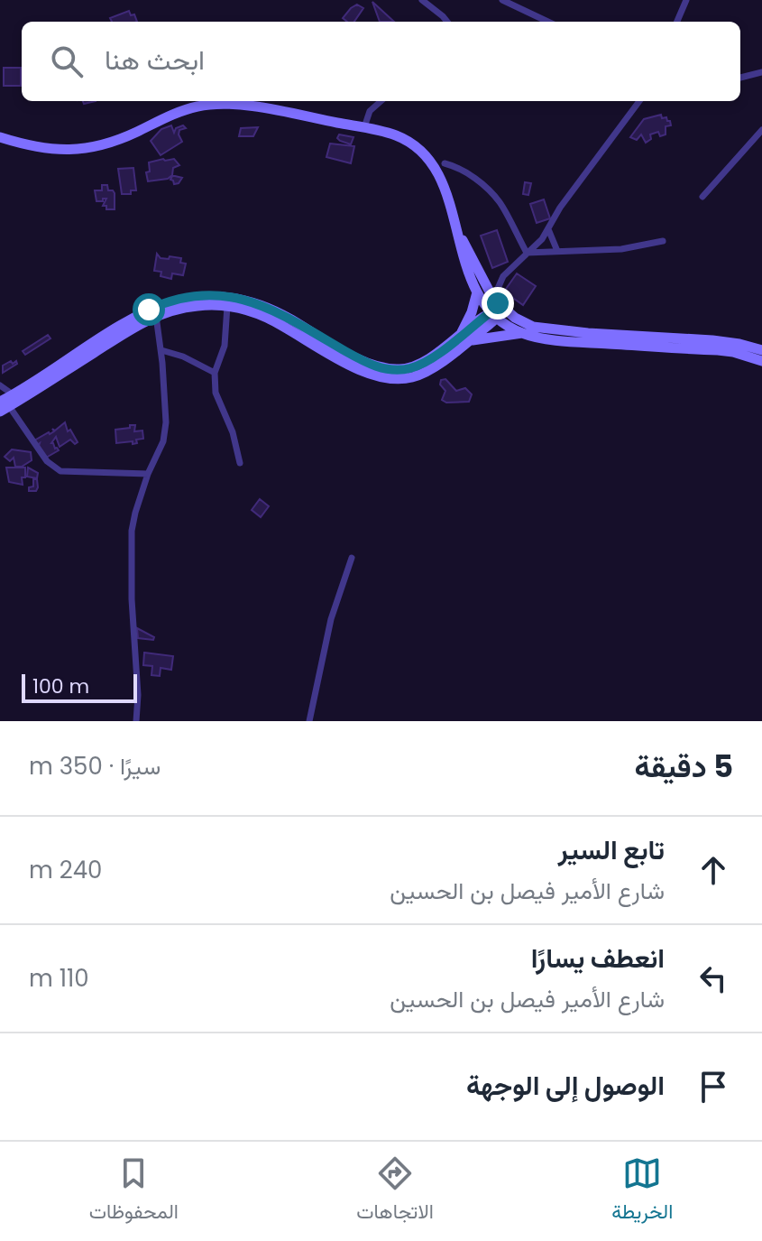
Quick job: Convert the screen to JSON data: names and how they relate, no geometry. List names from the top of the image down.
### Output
{
  "scale_bar": "100 m",
  "page": {
    "search": "ابحث هنا",
    "scale": "100 m",
    "heading": ["5 دقيقة", "سيرًا · 350 m"],
    "list": [
      ["تابع السير", "شارع الأمير فيصل بن الحسين", "240 m"],
      ["انعطف يسارًا", "شارع الأمير فيصل بن الحسين", "110 m"],
      "الوصول إلى الوجهة"
    ],
    "nav": ["الخريطة", "الاتجاهات", "المحفوظات"]
  }
}
